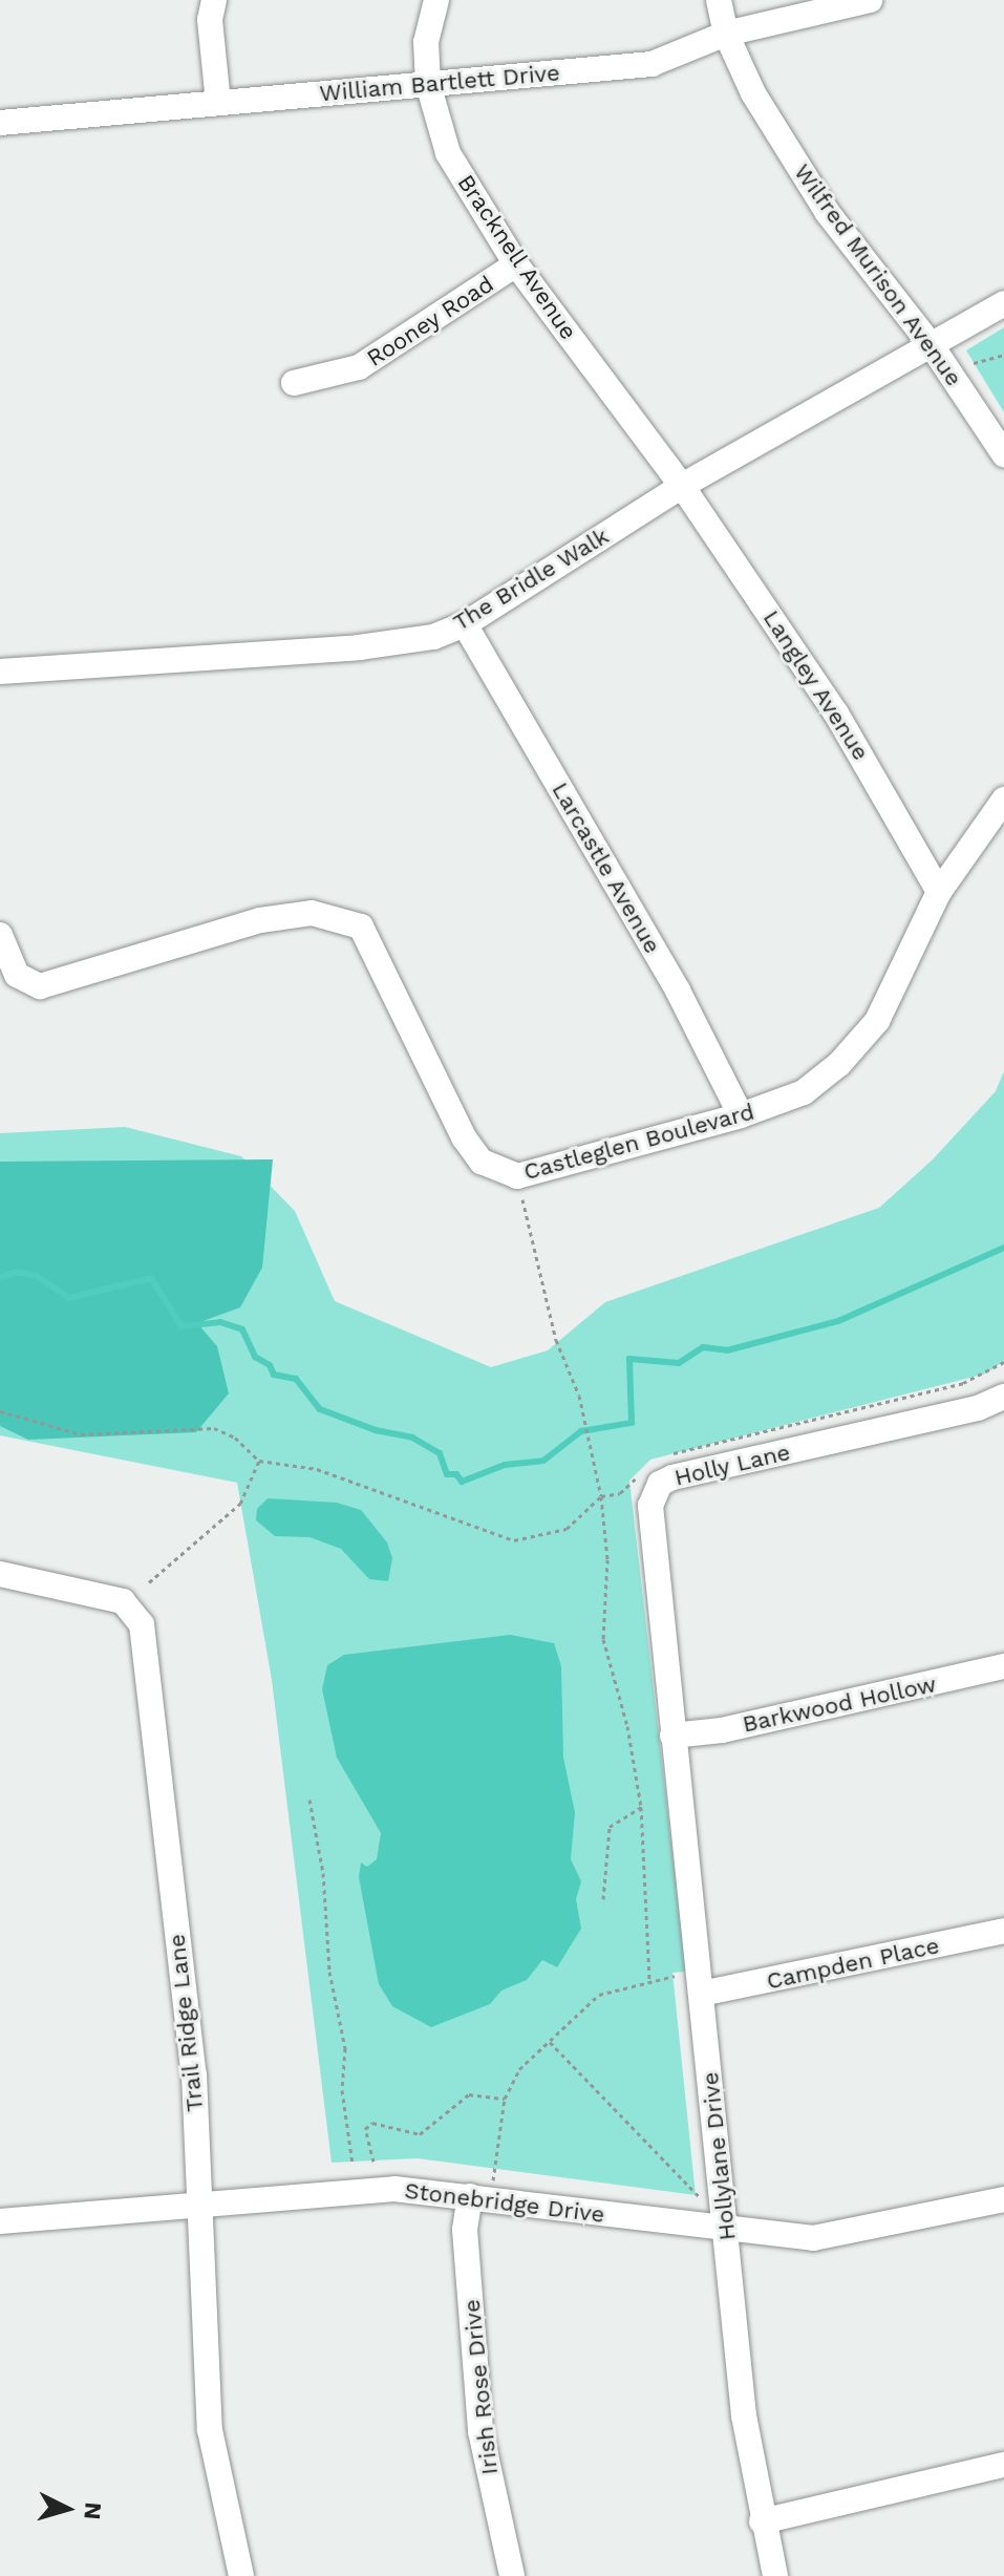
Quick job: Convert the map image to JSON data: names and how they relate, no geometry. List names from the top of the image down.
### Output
{
  "streets": {
    "street": [
      "William Bartlett Drive",
      "Bracknell Avenue",
      "Wilfred Murison Avenue",
      "Rooney Road",
      "The Bridle Walk",
      "Langley Avenue",
      "Larcastle Avenue",
      "Castleglen Boulevard",
      "Holly Lane",
      "Barkwood Hollow",
      "Campden Place",
      "Trail Ridge Lane",
      "Hollylane Drive",
      "Stonebridge Drive",
      "Irish Rose Drive"
    ]
  },
  "crossings": [
    ["William Bartlett Drive", "Bracknell Avenue"],
    ["William Bartlett Drive", "Wilfred Murison Avenue"],
    ["Bracknell Avenue", "Rooney Road"],
    ["Bracknell Avenue", "The Bridle Walk"],
    ["Bracknell Avenue", "Langley Avenue"],
    ["Wilfred Murison Avenue", "The Bridle Walk"],
    ["The Bridle Walk", "Langley Avenue"],
    ["The Bridle Walk", "Larcastle Avenue"],
    ["Langley Avenue", "Castleglen Boulevard"],
    ["Larcastle Avenue", "Castleglen Boulevard"],
    ["Holly Lane", "Barkwood Hollow"],
    ["Holly Lane", "Hollylane Drive"],
    ["Barkwood Hollow", "Hollylane Drive"],
    ["Campden Place", "Hollylane Drive"],
    ["Trail Ridge Lane", "Stonebridge Drive"],
    ["Hollylane Drive", "Stonebridge Drive"],
    ["Stonebridge Drive", "Irish Rose Drive"]
  ],
  "north": "right"
}
